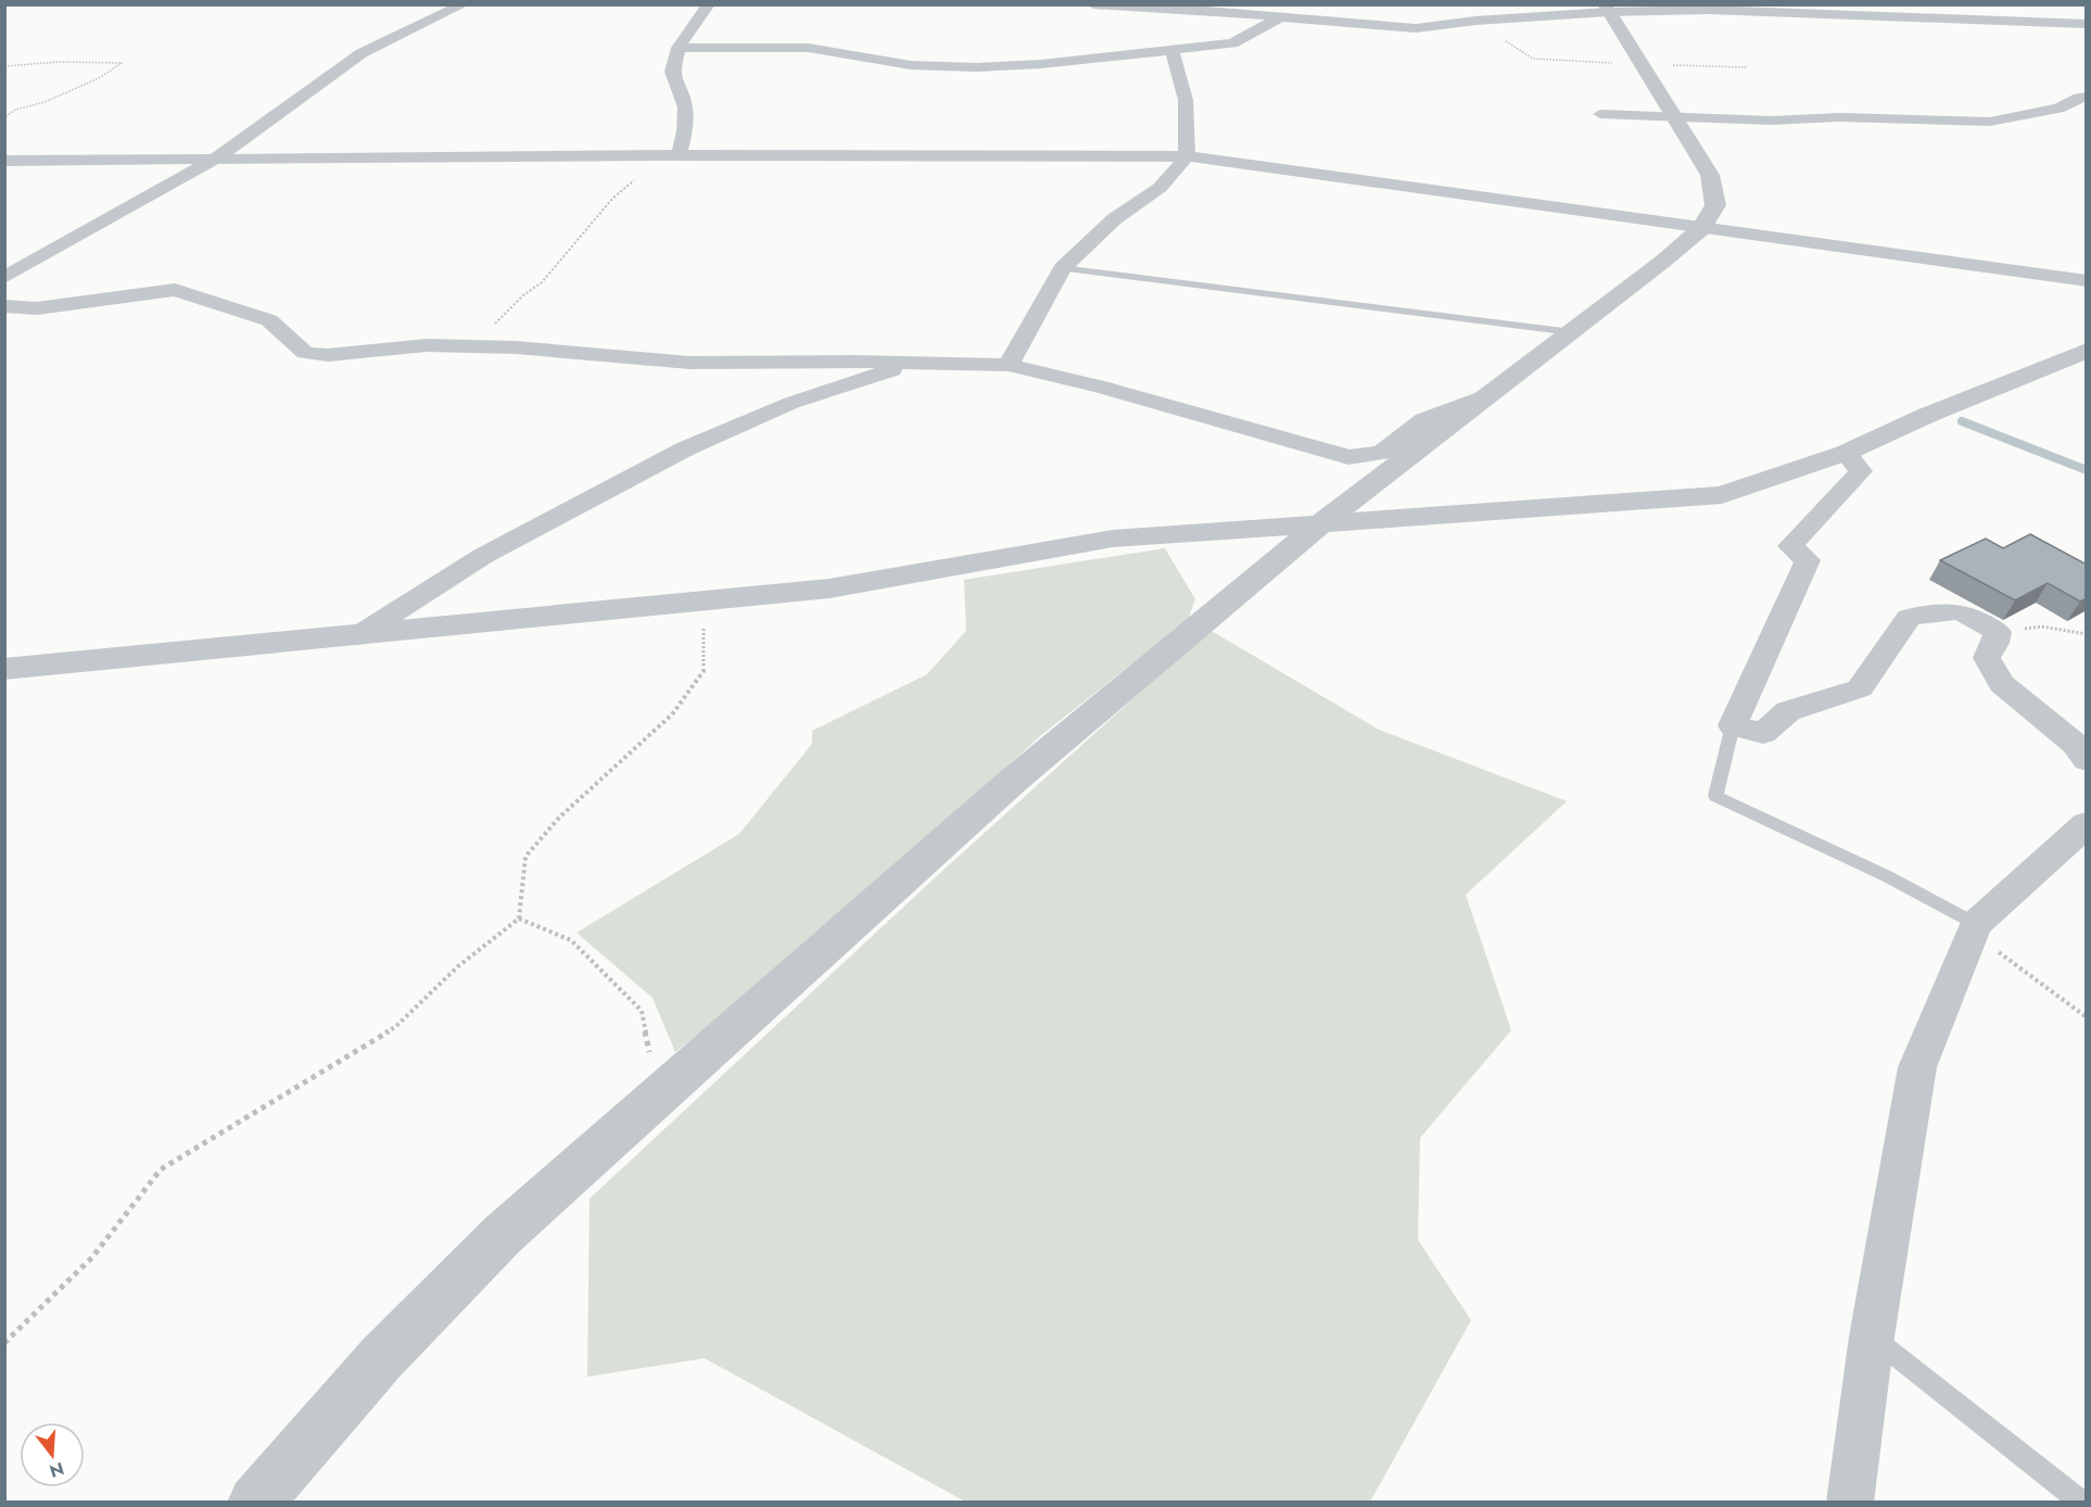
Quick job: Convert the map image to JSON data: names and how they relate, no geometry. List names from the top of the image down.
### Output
{
  "north": "bottom"
}
